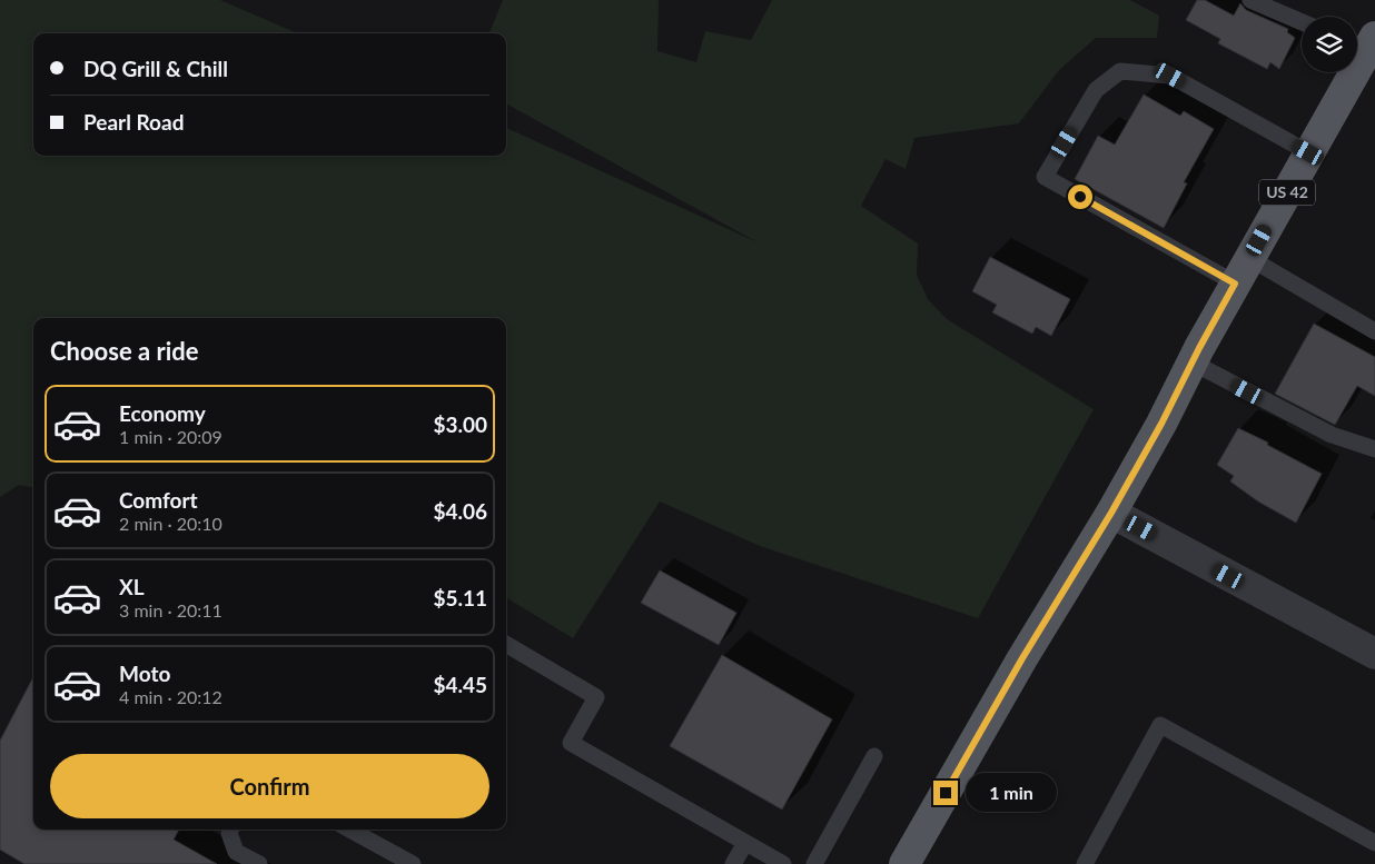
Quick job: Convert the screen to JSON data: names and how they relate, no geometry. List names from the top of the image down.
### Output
{
  "streets": {
    "main road": ["US 42"]
  },
  "page": {
    "banner": ["DQ Grill & Chill", "Pearl Road"],
    "heading": "Choose a ride",
    "list": [
      {
        "name": "Economy",
        "note": "1 min · 20:09",
        "value": "$3.00"
      },
      {
        "name": "Comfort",
        "note": "2 min · 20:10",
        "value": "$4.06"
      },
      {
        "name": "XL",
        "note": "3 min · 20:11",
        "value": "$5.11"
      },
      {
        "name": "Moto",
        "note": "4 min · 20:12",
        "value": "$4.45"
      }
    ],
    "buttons": "Confirm",
    "bubble": "1 min"
  }
}
